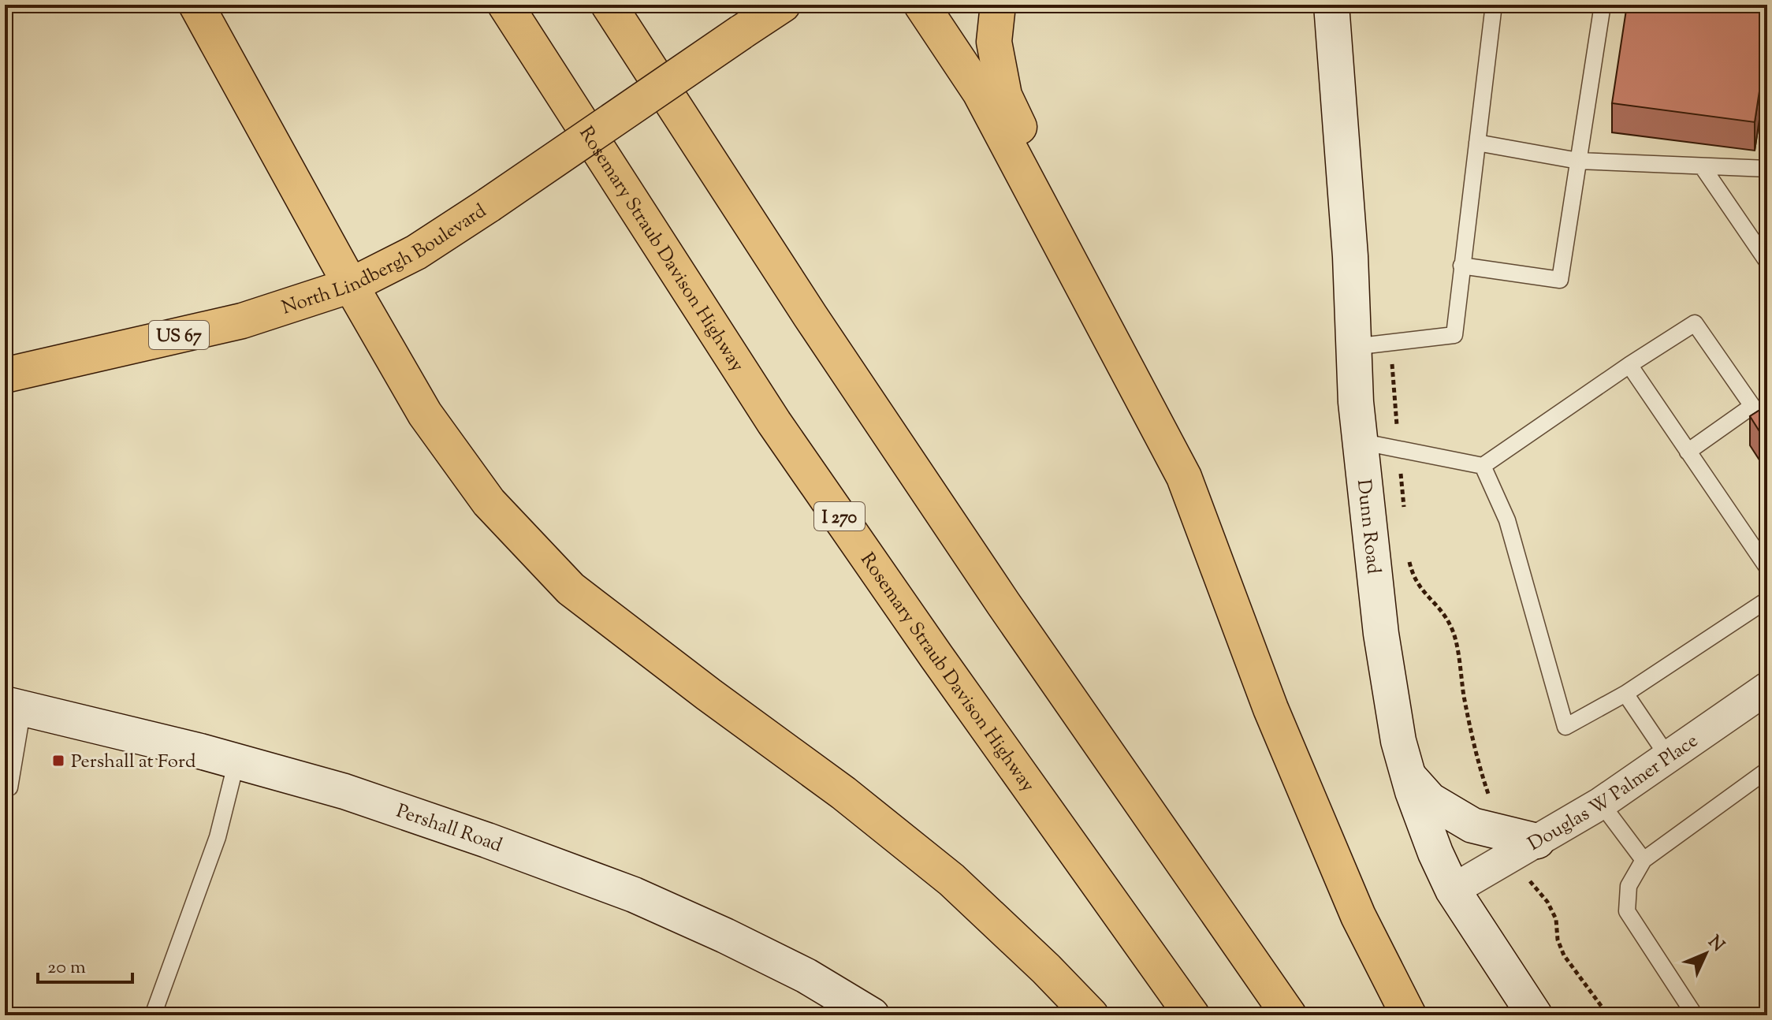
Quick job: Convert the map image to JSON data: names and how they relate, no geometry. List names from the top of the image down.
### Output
{
  "streets": {
    "highway": [
      "Rosemary Straub Davison Highway",
      "North Lindbergh Boulevard",
      "US 67",
      "I 270"
    ],
    "street": ["Dunn Road", "Douglas W Palmer Place", "Pershall Road"]
  },
  "crossings": [
    ["Dunn Road", "Douglas W Palmer Place"]
  ],
  "places": {
    "transit": ["Pershall at Ford"]
  },
  "scale_bar": "20 m",
  "north": "top right"
}
